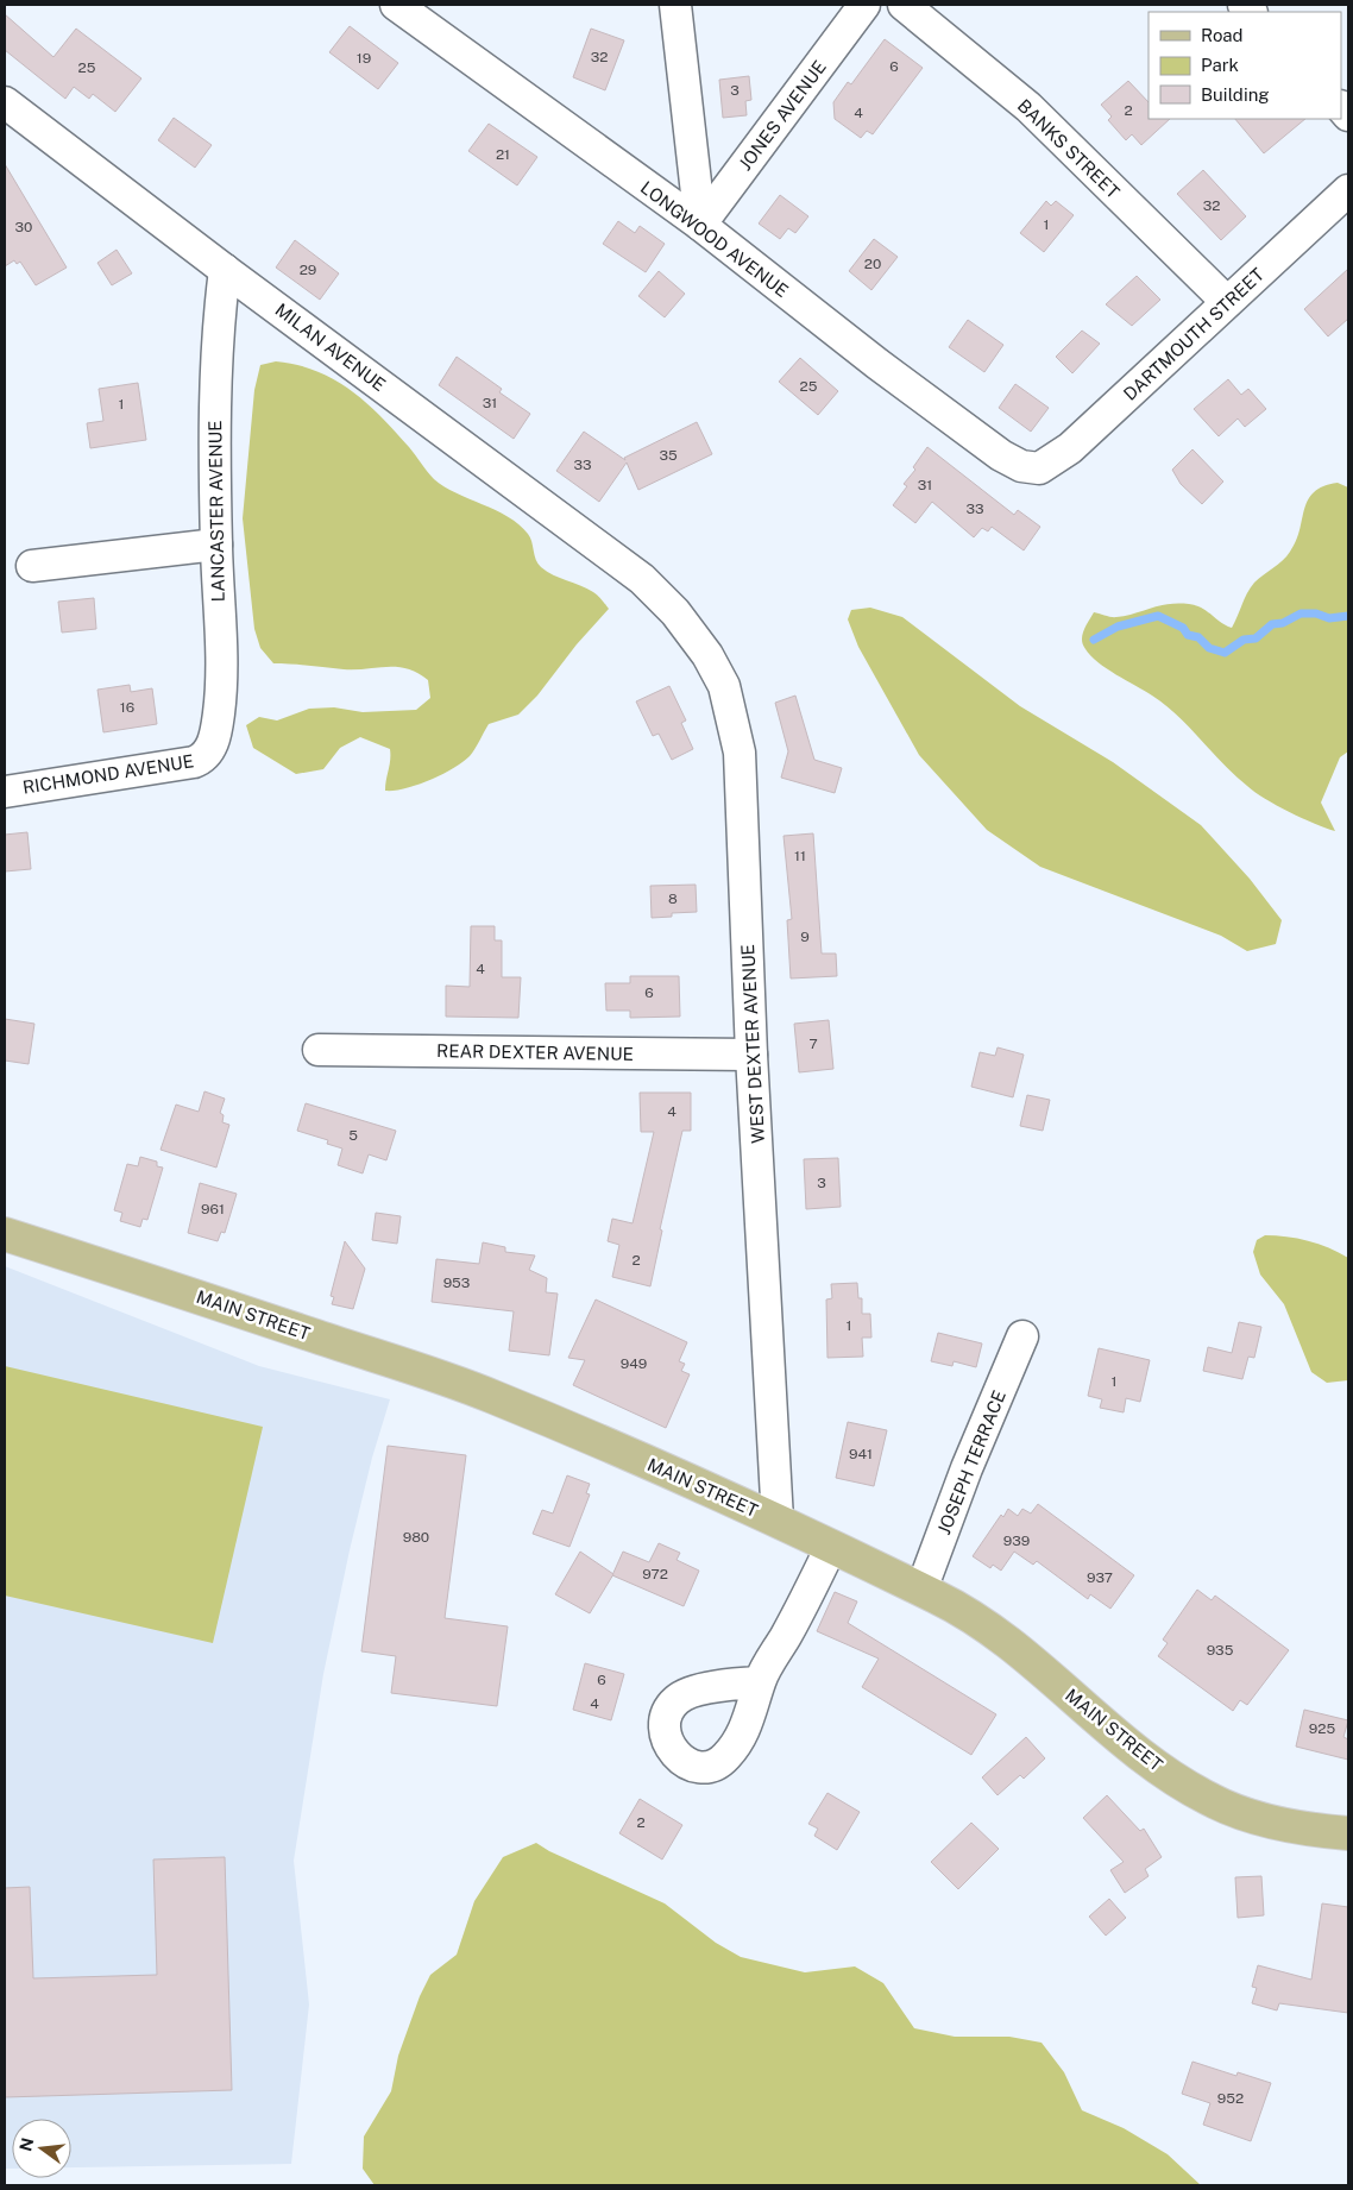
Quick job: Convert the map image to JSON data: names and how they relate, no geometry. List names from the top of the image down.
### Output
{
  "streets": {
    "main road": ["MAIN STREET"],
    "street": [
      "JONES AVENUE",
      "BANKS STREET",
      "LONGWOOD AVENUE",
      "DARTMOUTH STREET",
      "MILAN AVENUE",
      "LANCASTER AVENUE",
      "RICHMOND AVENUE",
      "WEST DEXTER AVENUE",
      "REAR DEXTER AVENUE",
      "JOSEPH TERRACE"
    ]
  },
  "crossings": [
    ["JONES AVENUE", "LONGWOOD AVENUE"],
    ["BANKS STREET", "DARTMOUTH STREET"],
    ["LONGWOOD AVENUE", "DARTMOUTH STREET"],
    ["MILAN AVENUE", "LANCASTER AVENUE"],
    ["MILAN AVENUE", "WEST DEXTER AVENUE"],
    ["LANCASTER AVENUE", "RICHMOND AVENUE"],
    ["WEST DEXTER AVENUE", "REAR DEXTER AVENUE"],
    ["WEST DEXTER AVENUE", "MAIN STREET"],
    ["MAIN STREET", "JOSEPH TERRACE"]
  ],
  "house_numbers": [
    "32",
    "19",
    "6",
    "25",
    "3",
    "2",
    "4",
    "21",
    "32",
    "1",
    "30",
    "20",
    "29",
    "25",
    "31",
    "1",
    "35",
    "33",
    "31",
    "33",
    "16",
    "11",
    "8",
    "9",
    "4",
    "6",
    "7",
    "4",
    "5",
    "3",
    "961",
    "2",
    "953",
    "1",
    "949",
    "1",
    "941",
    "980",
    "939",
    "972",
    "937",
    "935",
    "6",
    "4",
    "925",
    "2",
    "952"
  ],
  "legend": ["Road", "Park", "Building"],
  "north": "left"
}
